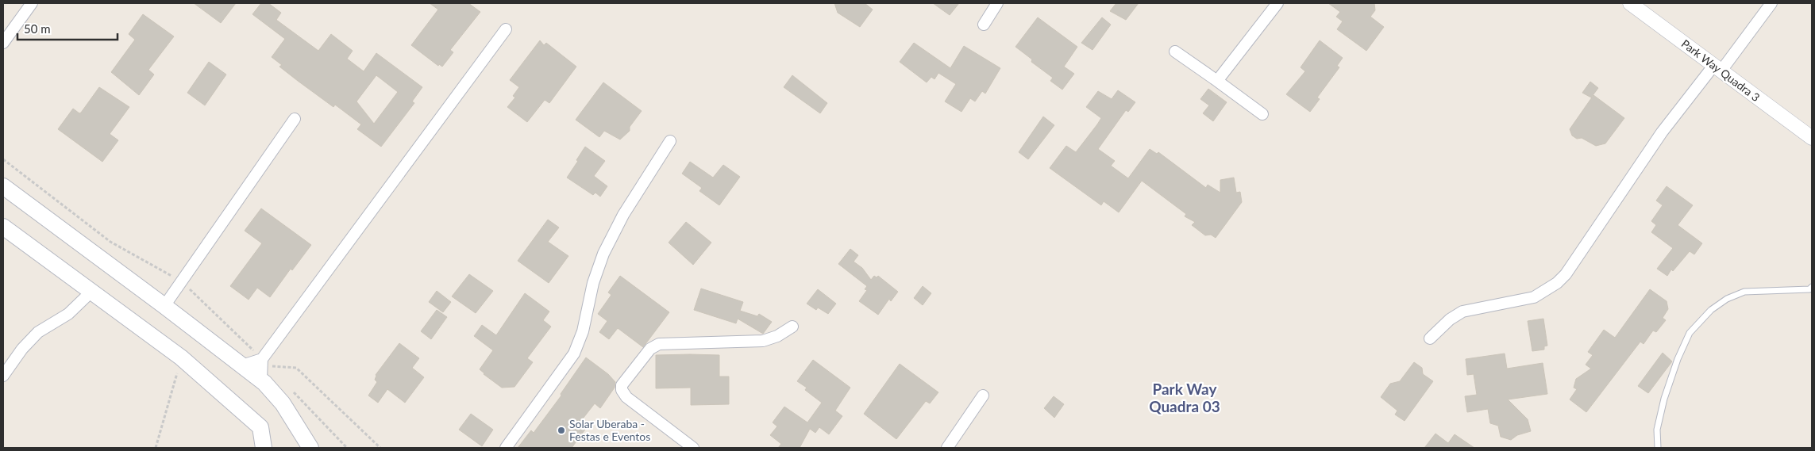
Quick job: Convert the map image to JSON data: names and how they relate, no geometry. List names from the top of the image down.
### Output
{
  "streets": {
    "street": ["Park Way Quadra 3"]
  },
  "districts": ["Park Way Quadra 03"],
  "places": ["Solar Uberaba - Festas e Eventos"],
  "scale_bar": "50 m"
}
